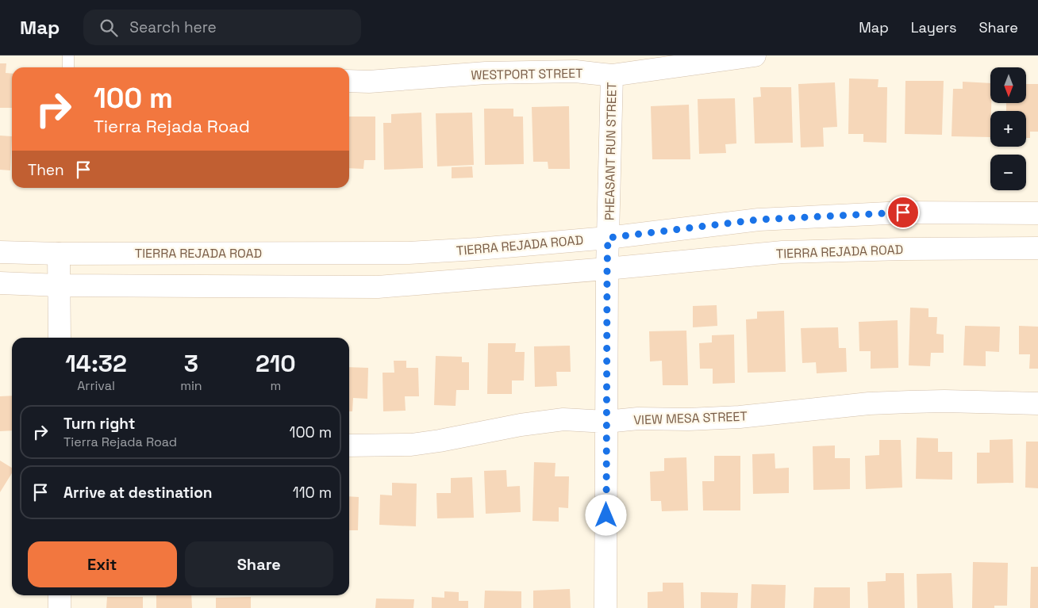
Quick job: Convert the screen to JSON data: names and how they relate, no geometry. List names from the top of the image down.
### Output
{
  "streets": {
    "main road": [
      "WESTPORT STREET",
      "PHEASANT RUN STREET",
      "TIERRA REJADA ROAD",
      "VIEW MESA STREET"
    ]
  },
  "crossings": [
    ["WESTPORT STREET", "PHEASANT RUN STREET"],
    ["PHEASANT RUN STREET", "TIERRA REJADA ROAD"],
    ["PHEASANT RUN STREET", "VIEW MESA STREET"]
  ],
  "north": "bottom",
  "page": {
    "header": "Map",
    "search": "Search here",
    "nav": ["Map", "Layers", "Share"],
    "map_buttons": ["+", "−"],
    "turn": ["100 m", "Tierra Rejada Road"],
    "then": "Then",
    "eta": [
      "14:32",
      "Arrival",
      "3",
      "min",
      "210",
      "m"
    ],
    "list": [
      {
        "name": "Turn right",
        "note": "Tierra Rejada Road",
        "value": "100 m"
      },
      {
        "name": "Arrive at destination",
        "value": "110 m"
      }
    ],
    "buttons": ["Exit", "Share"]
  }
}
